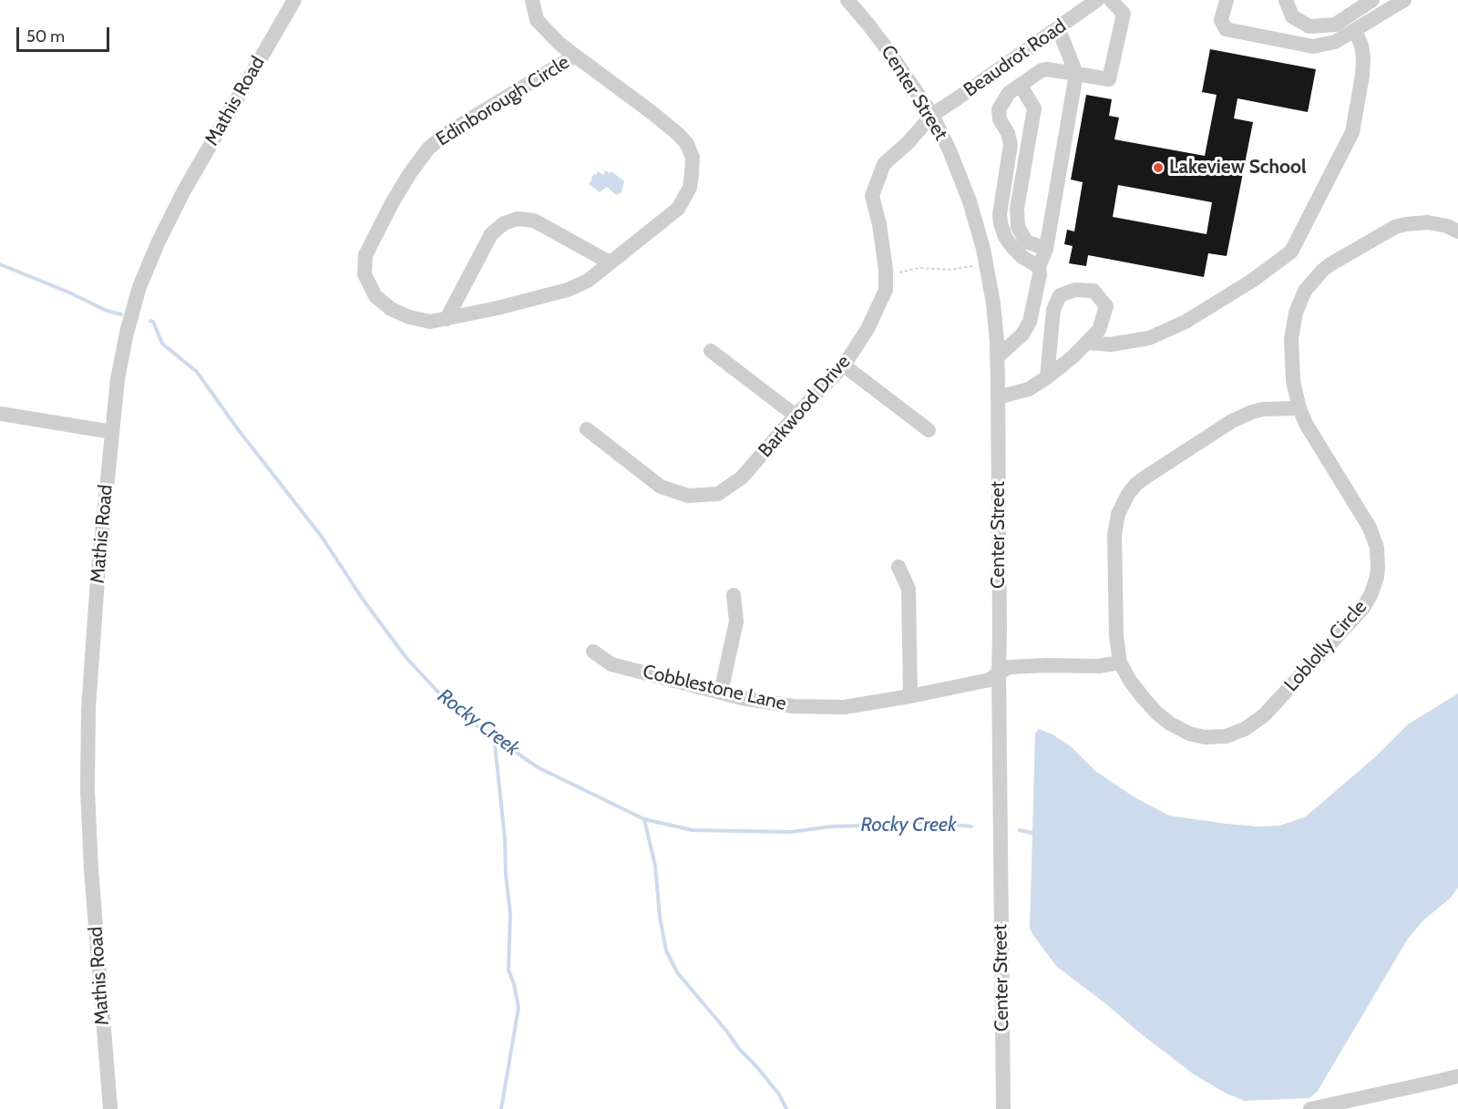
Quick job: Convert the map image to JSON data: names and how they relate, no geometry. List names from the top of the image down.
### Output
{
  "streets": {
    "street": [
      "Beaudrot Road",
      "Center Street",
      "Mathis Road",
      "Edinborough Circle",
      "Barkwood Drive",
      "Loblolly Circle",
      "Cobblestone Lane"
    ]
  },
  "crossings": [
    ["Beaudrot Road", "Center Street"],
    ["Beaudrot Road", "Barkwood Drive"],
    ["Center Street", "Barkwood Drive"],
    ["Center Street", "Cobblestone Lane"]
  ],
  "water": ["Rocky Creek"],
  "places": ["Lakeview School"],
  "scale_bar": "50 m"
}
